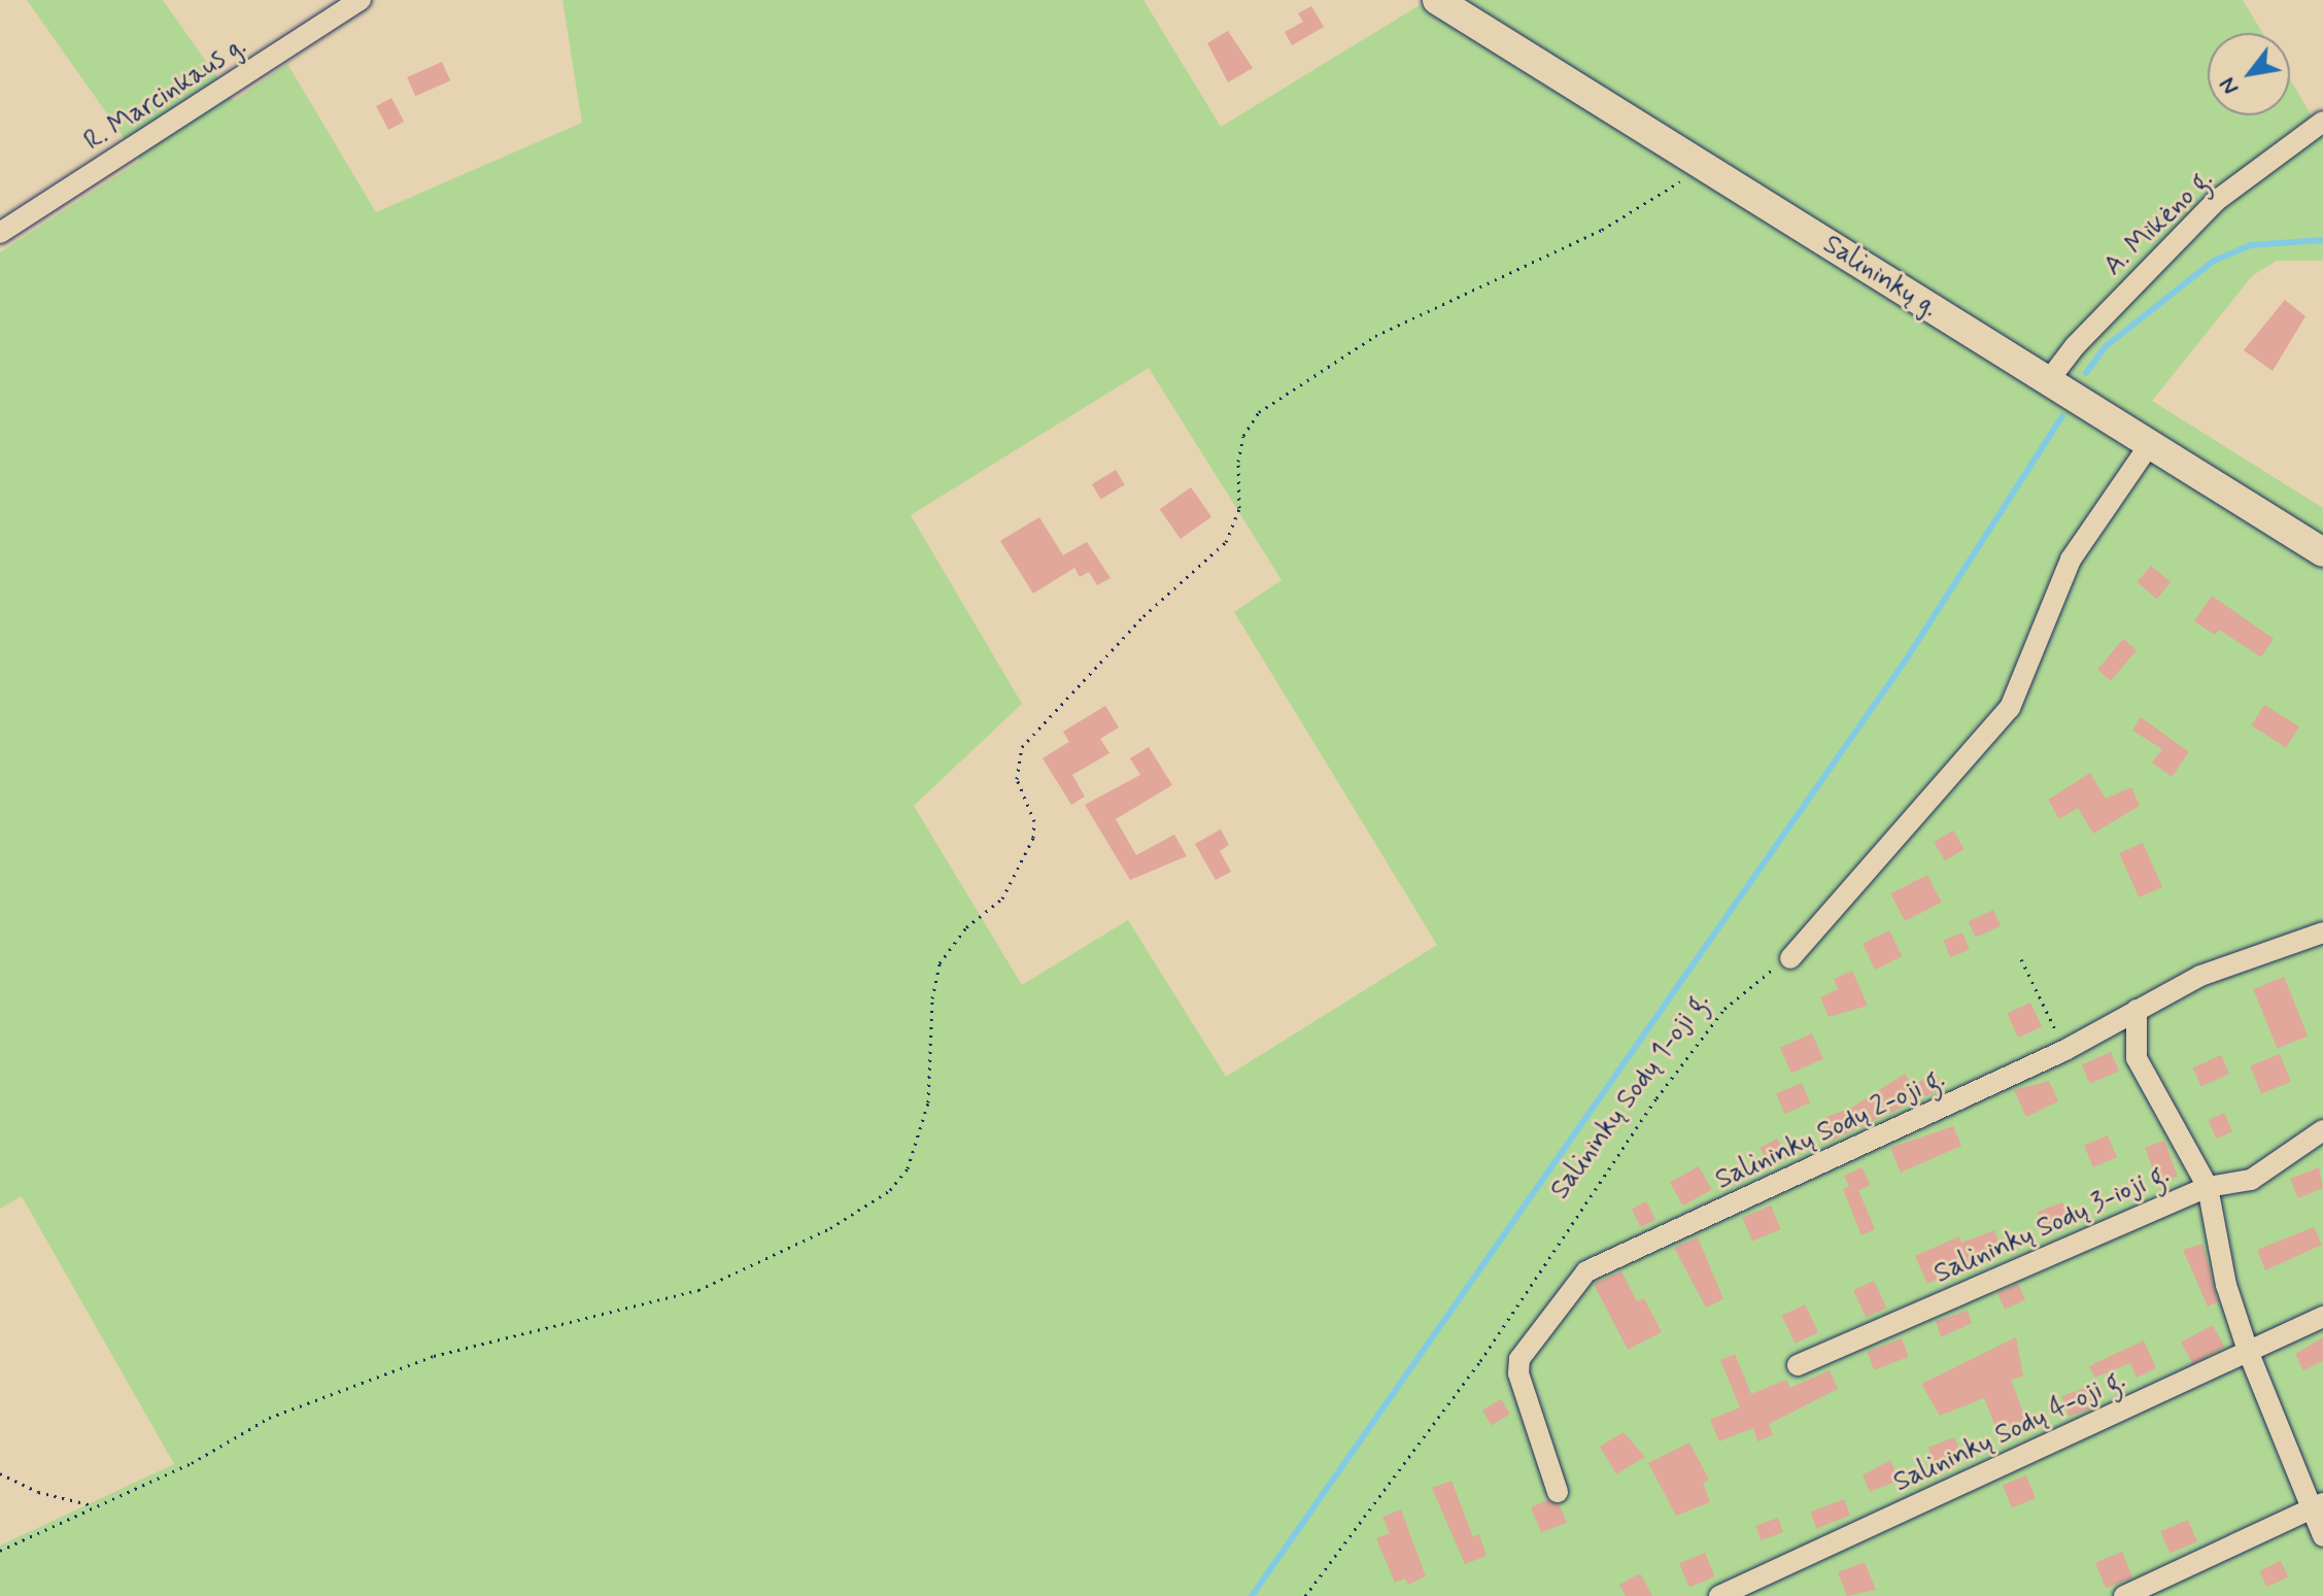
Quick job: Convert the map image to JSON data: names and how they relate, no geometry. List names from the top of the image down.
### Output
{
  "streets": {
    "main road": ["Salininkų g."],
    "street": [
      "R. Marcinkaus g.",
      "A. Mikėno g.",
      "Salininkų Sodų 2-oji g.",
      "Salininkų Sodų 3-ioji g.",
      "Salininkų Sodų 4-oji g."
    ],
    "path": ["Salininkų Sodų 1-oji g."]
  },
  "crossings": [
    ["A. Mikėno g.", "Salininkų g."]
  ],
  "north": "bottom left"
}
